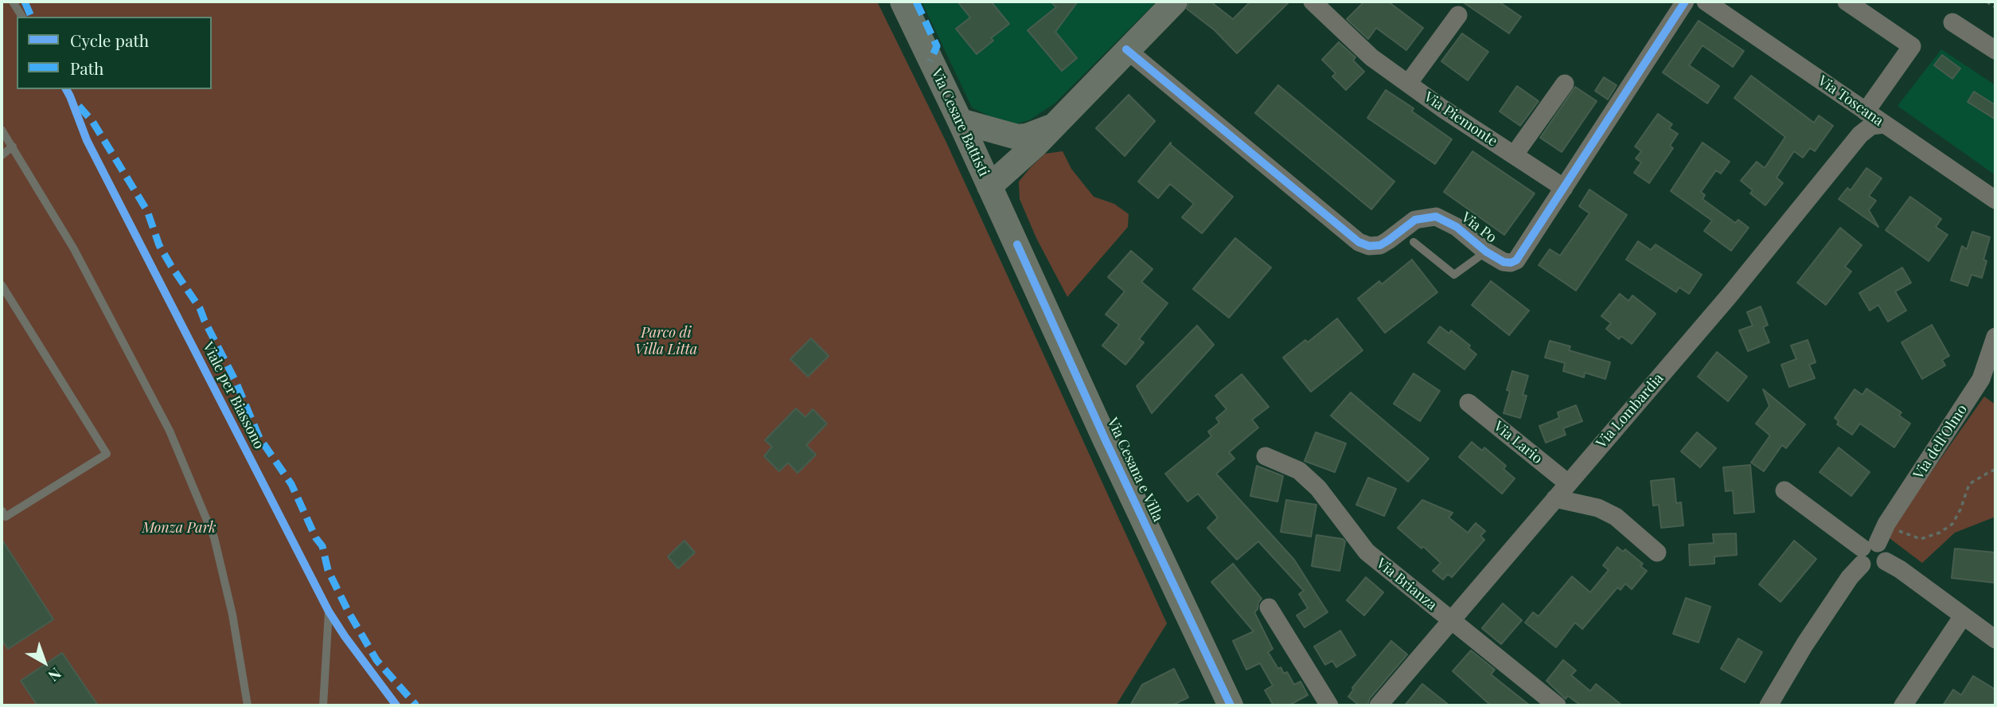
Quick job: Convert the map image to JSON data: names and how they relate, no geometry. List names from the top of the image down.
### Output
{
  "streets": {
    "main road": ["Via Cesare Battisti", "Via Cesana e Villa"],
    "street": [
      "Via Toscana",
      "Via Piemonte",
      "Via Po",
      "Via Lombardia",
      "Via dell'Olmo",
      "Via Lario",
      "Via Brianza"
    ],
    "lane": ["Viale per Biassono"]
  },
  "crossings": [
    ["Via Toscana", "Via Lombardia"],
    ["Via Piemonte", "Via Po"],
    ["Via Cesare Battisti", "Via Cesana e Villa"],
    ["Via Lombardia", "Via Lario"],
    ["Via Lombardia", "Via Brianza"]
  ],
  "parks": ["Parco di Villa Litta", "Monza Park"],
  "legend": ["Cycle path", "Path"],
  "north": "bottom right"
}
